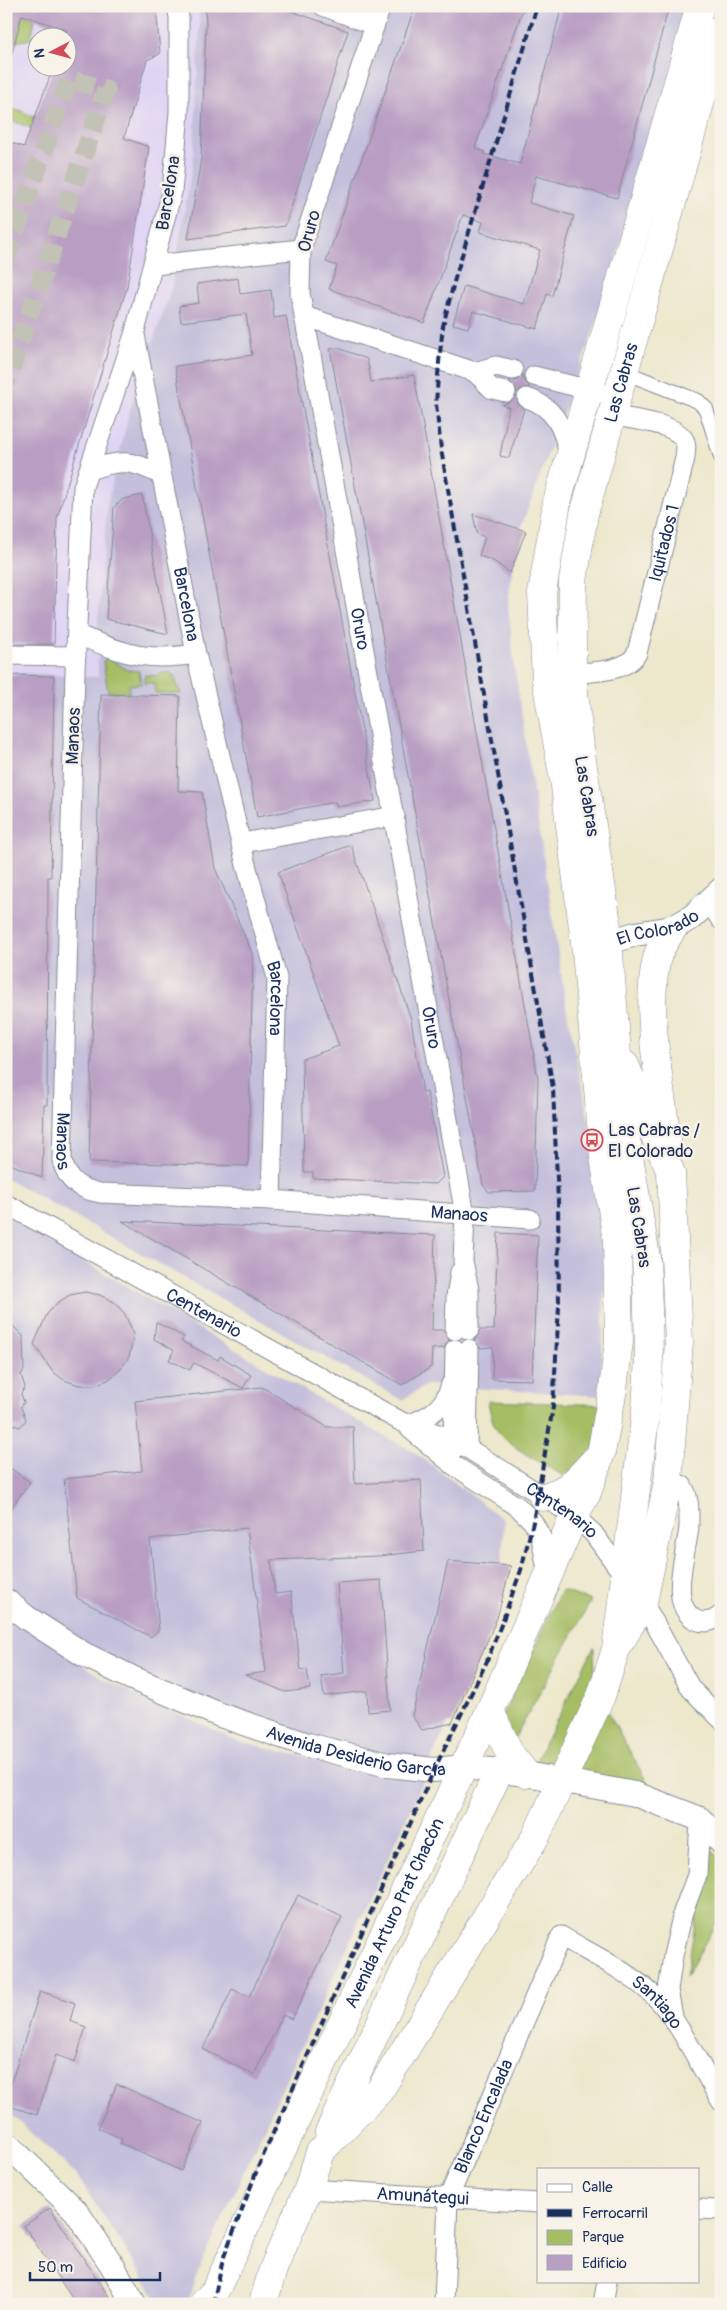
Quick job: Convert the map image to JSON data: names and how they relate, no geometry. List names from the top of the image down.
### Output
{
  "streets": {
    "main road": ["Las Cabras", "Avenida Arturo Prat Chacón"],
    "street": [
      "Barcelona",
      "Oruro",
      "Iquitados 1",
      "Manaos",
      "El Colorado",
      "Centenario",
      "Avenida Desiderio García",
      "Santiago",
      "Blanco Encalada",
      "Amunátegui"
    ]
  },
  "crossings": [
    ["Barcelona", "Manaos"],
    ["Oruro", "Manaos"],
    ["Oruro", "Centenario"],
    ["Las Cabras", "Iquitados 1"],
    ["Las Cabras", "El Colorado"],
    ["Las Cabras", "Centenario"],
    ["Las Cabras", "Avenida Arturo Prat Chacón"],
    ["Centenario", "Avenida Arturo Prat Chacón"],
    ["Avenida Desiderio García", "Avenida Arturo Prat Chacón"],
    ["Santiago", "Blanco Encalada"],
    ["Blanco Encalada", "Amunátegui"]
  ],
  "places": {
    "bus stop": ["Las Cabras / El Colorado"]
  },
  "legend": [
    "Calle",
    "Ferrocarril",
    "Parque",
    "Edificio"
  ],
  "scale_bar": "50 m",
  "north": "left"
}
